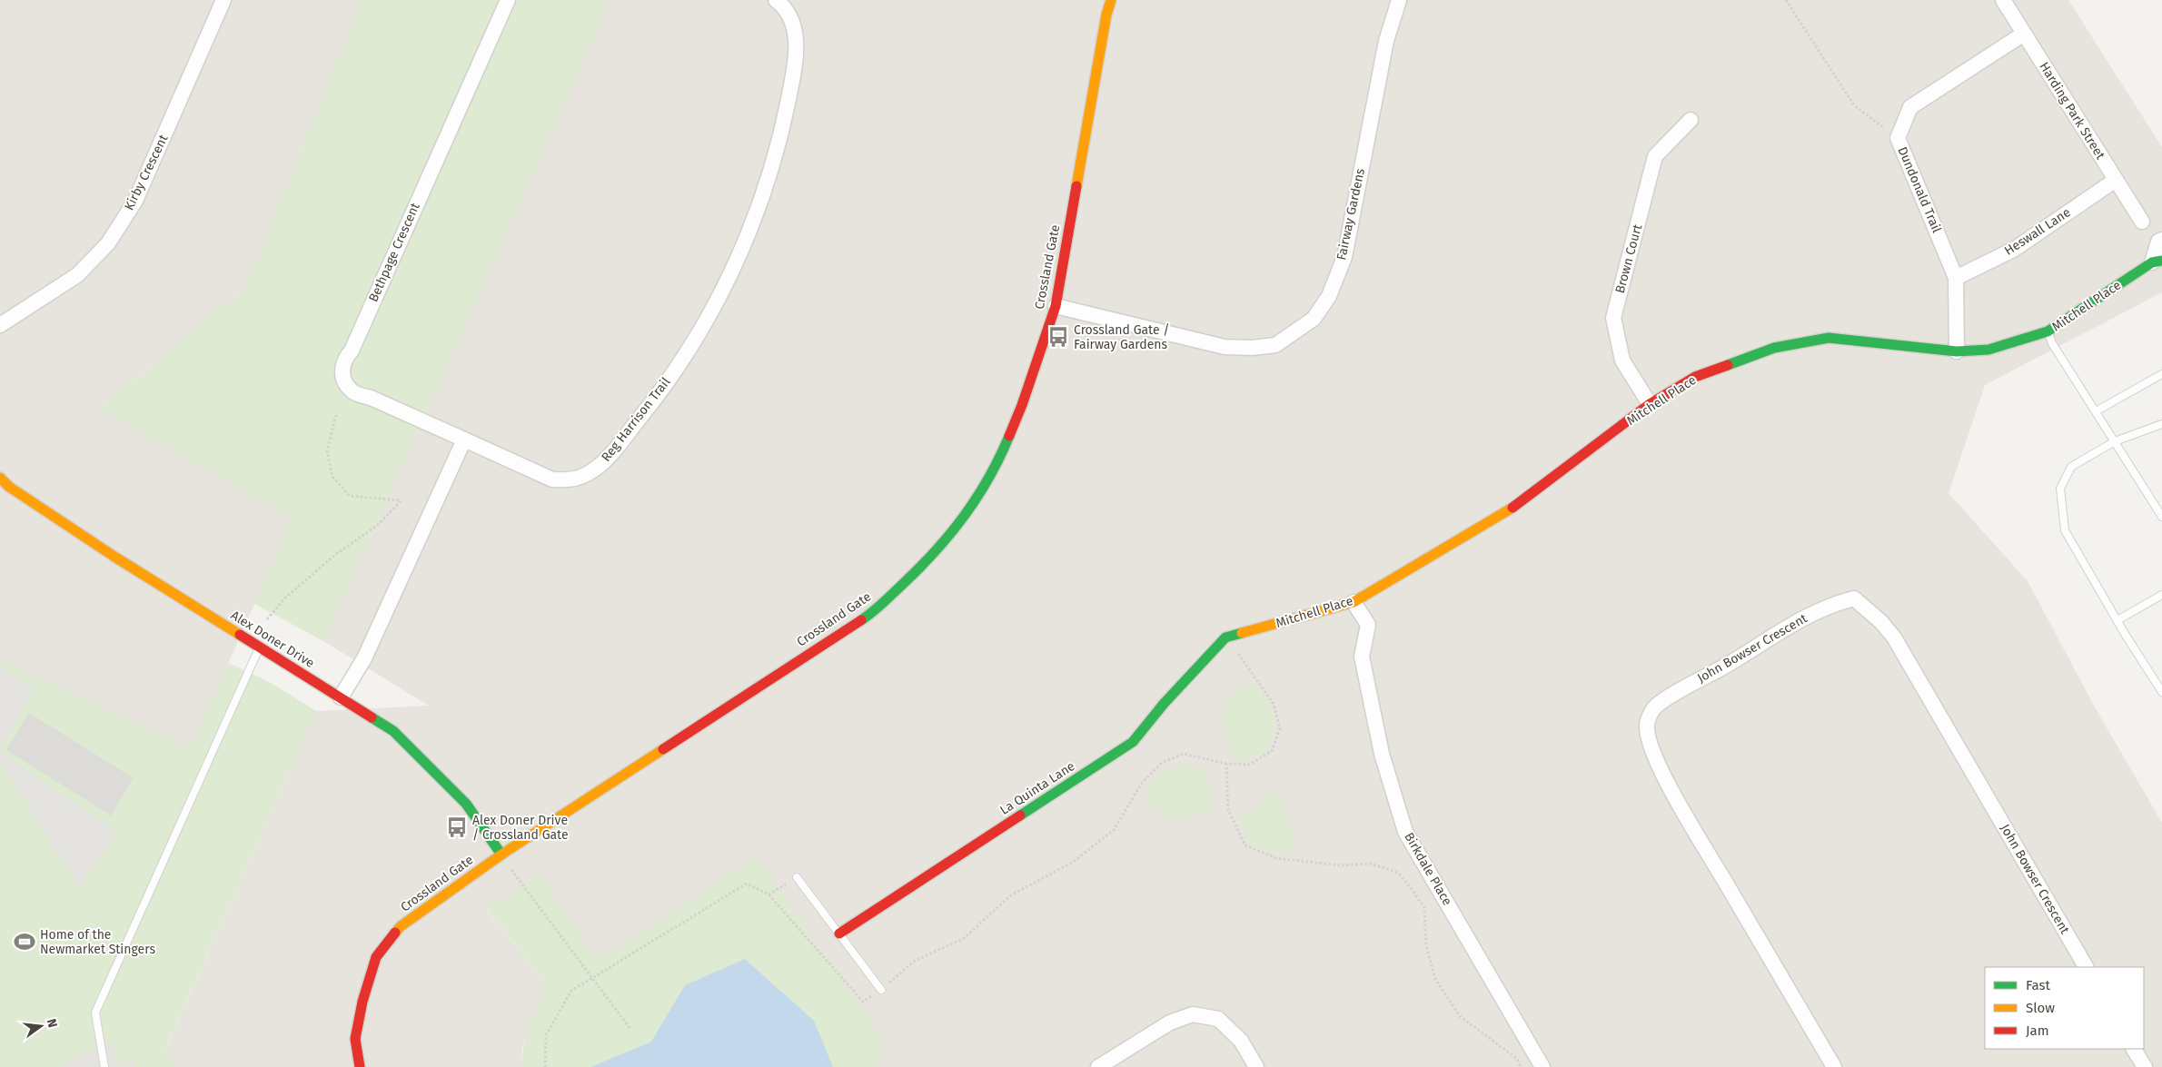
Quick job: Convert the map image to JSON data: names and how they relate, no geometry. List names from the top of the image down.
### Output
{
  "streets": {
    "street": [
      "Harding Park Street",
      "Kirby Crescent",
      "Dundonald Trail",
      "Fairway Gardens",
      "Heswall Lane",
      "Bethpage Crescent",
      "Brown Court",
      "Crossland Gate",
      "Mitchell Place",
      "Reg Harrison Trail",
      "Alex Doner Drive",
      "John Bowser Crescent",
      "La Quinta Lane",
      "Birkdale Place"
    ]
  },
  "crossings": [
    ["Harding Park Street", "Dundonald Trail"],
    ["Harding Park Street", "Heswall Lane"],
    ["Dundonald Trail", "Heswall Lane"],
    ["Dundonald Trail", "Mitchell Place"],
    ["Fairway Gardens", "Crossland Gate"],
    ["Bethpage Crescent", "Reg Harrison Trail"],
    ["Brown Court", "Mitchell Place"],
    ["Crossland Gate", "Alex Doner Drive"],
    ["Mitchell Place", "La Quinta Lane"],
    ["Mitchell Place", "Birkdale Place"]
  ],
  "places": {
    "bus stop": ["Crossland Gate / Fairway Gardens", "Alex Doner Drive / Crossland Gate"],
    "sports": ["Home of the Newmarket Stingers"]
  },
  "legend": ["Fast", "Slow", "Jam"],
  "north": "right"
}
